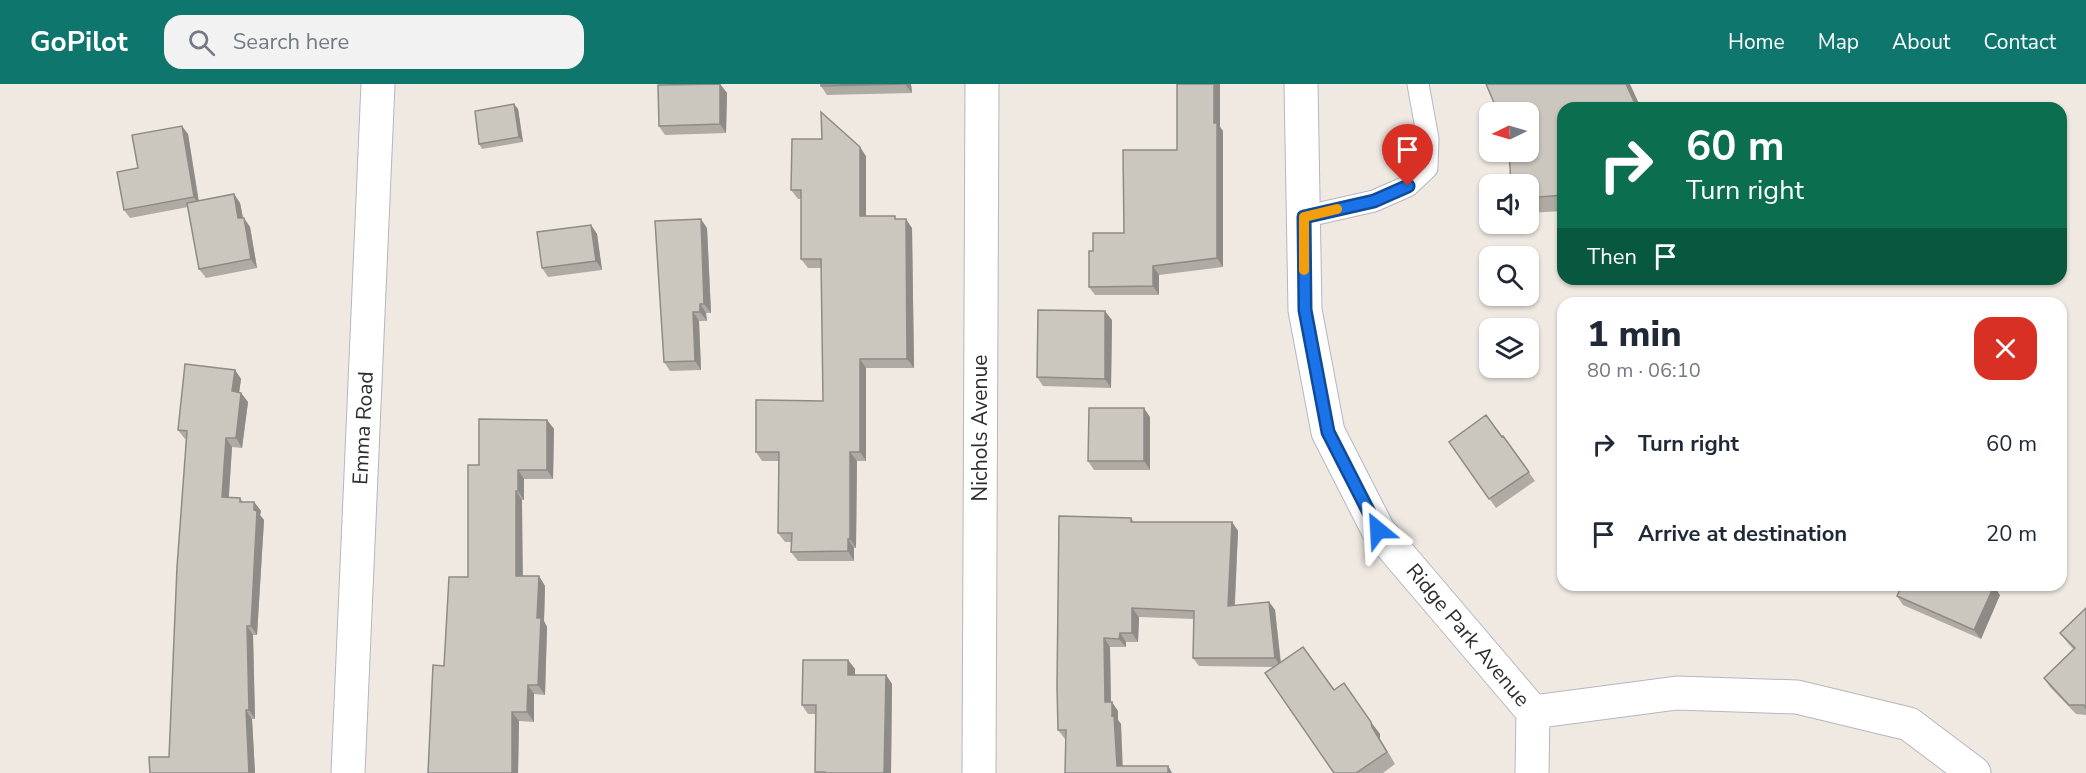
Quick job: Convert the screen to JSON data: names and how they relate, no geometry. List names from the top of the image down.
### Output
{
  "streets": {
    "street": ["Emma Road", "Nichols Avenue", "Ridge Park Avenue"]
  },
  "north": "left",
  "page": {
    "header": "GoPilot",
    "search": "Search here",
    "nav": [
      "Home",
      "Map",
      "About",
      "Contact"
    ],
    "turn": ["60 m", "Turn right"],
    "then": "Then",
    "heading": ["1 min", "80 m · 06:10"],
    "list": [
      {
        "name": "Turn right",
        "value": "60 m"
      },
      {
        "name": "Arrive at destination",
        "value": "20 m"
      }
    ]
  }
}
